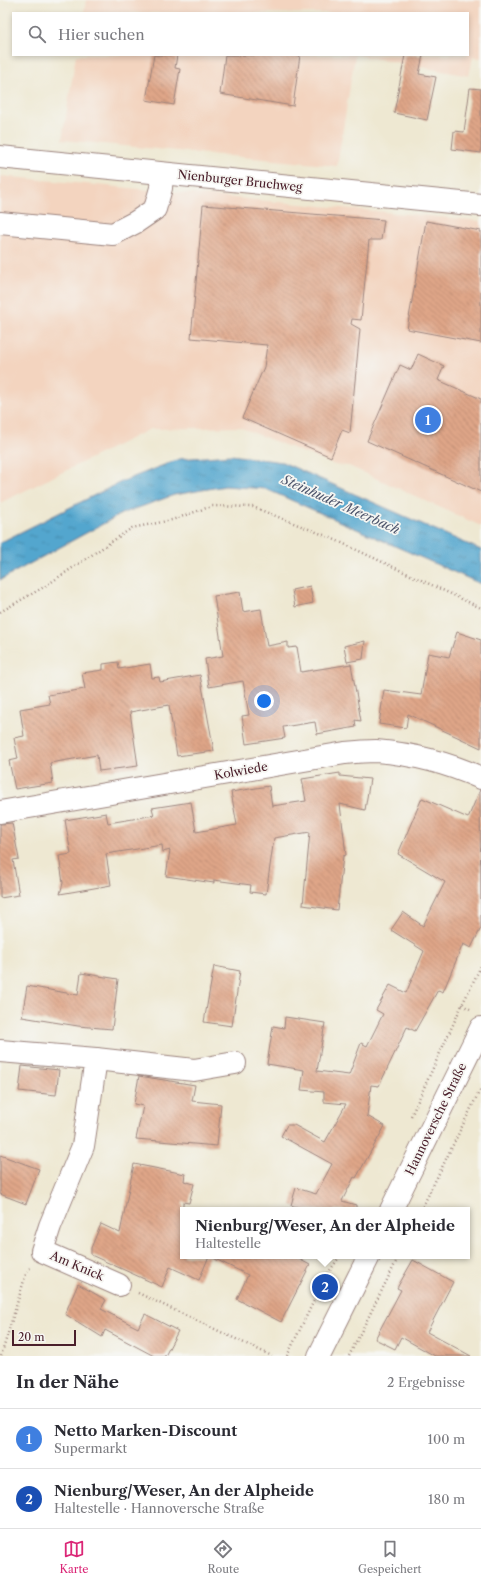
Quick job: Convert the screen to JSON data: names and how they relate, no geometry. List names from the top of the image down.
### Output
{
  "streets": {
    "street": [
      "Nienburger Bruchweg",
      "Kolwiede",
      "Hannoversche Straße",
      "Am Knick"
    ]
  },
  "water": ["Steinhuder Meerbach"],
  "scale_bar": "20 m",
  "page": {
    "search": "Hier suchen",
    "pins": ["1", "2"],
    "popup": ["Nienburg/Weser, An der Alpheide", "Haltestelle"],
    "scale": "20 m",
    "heading": ["In der Nähe", "2 Ergebnisse"],
    "list": [
      {
        "mark": "1",
        "name": "Netto Marken-Discount",
        "note": "Supermarkt",
        "value": "100 m"
      },
      {
        "mark": "2",
        "name": "Nienburg/Weser, An der Alpheide",
        "note": "Haltestelle · Hannoversche Straße",
        "value": "180 m"
      }
    ],
    "nav": ["Karte", "Route", "Gespeichert"]
  }
}
